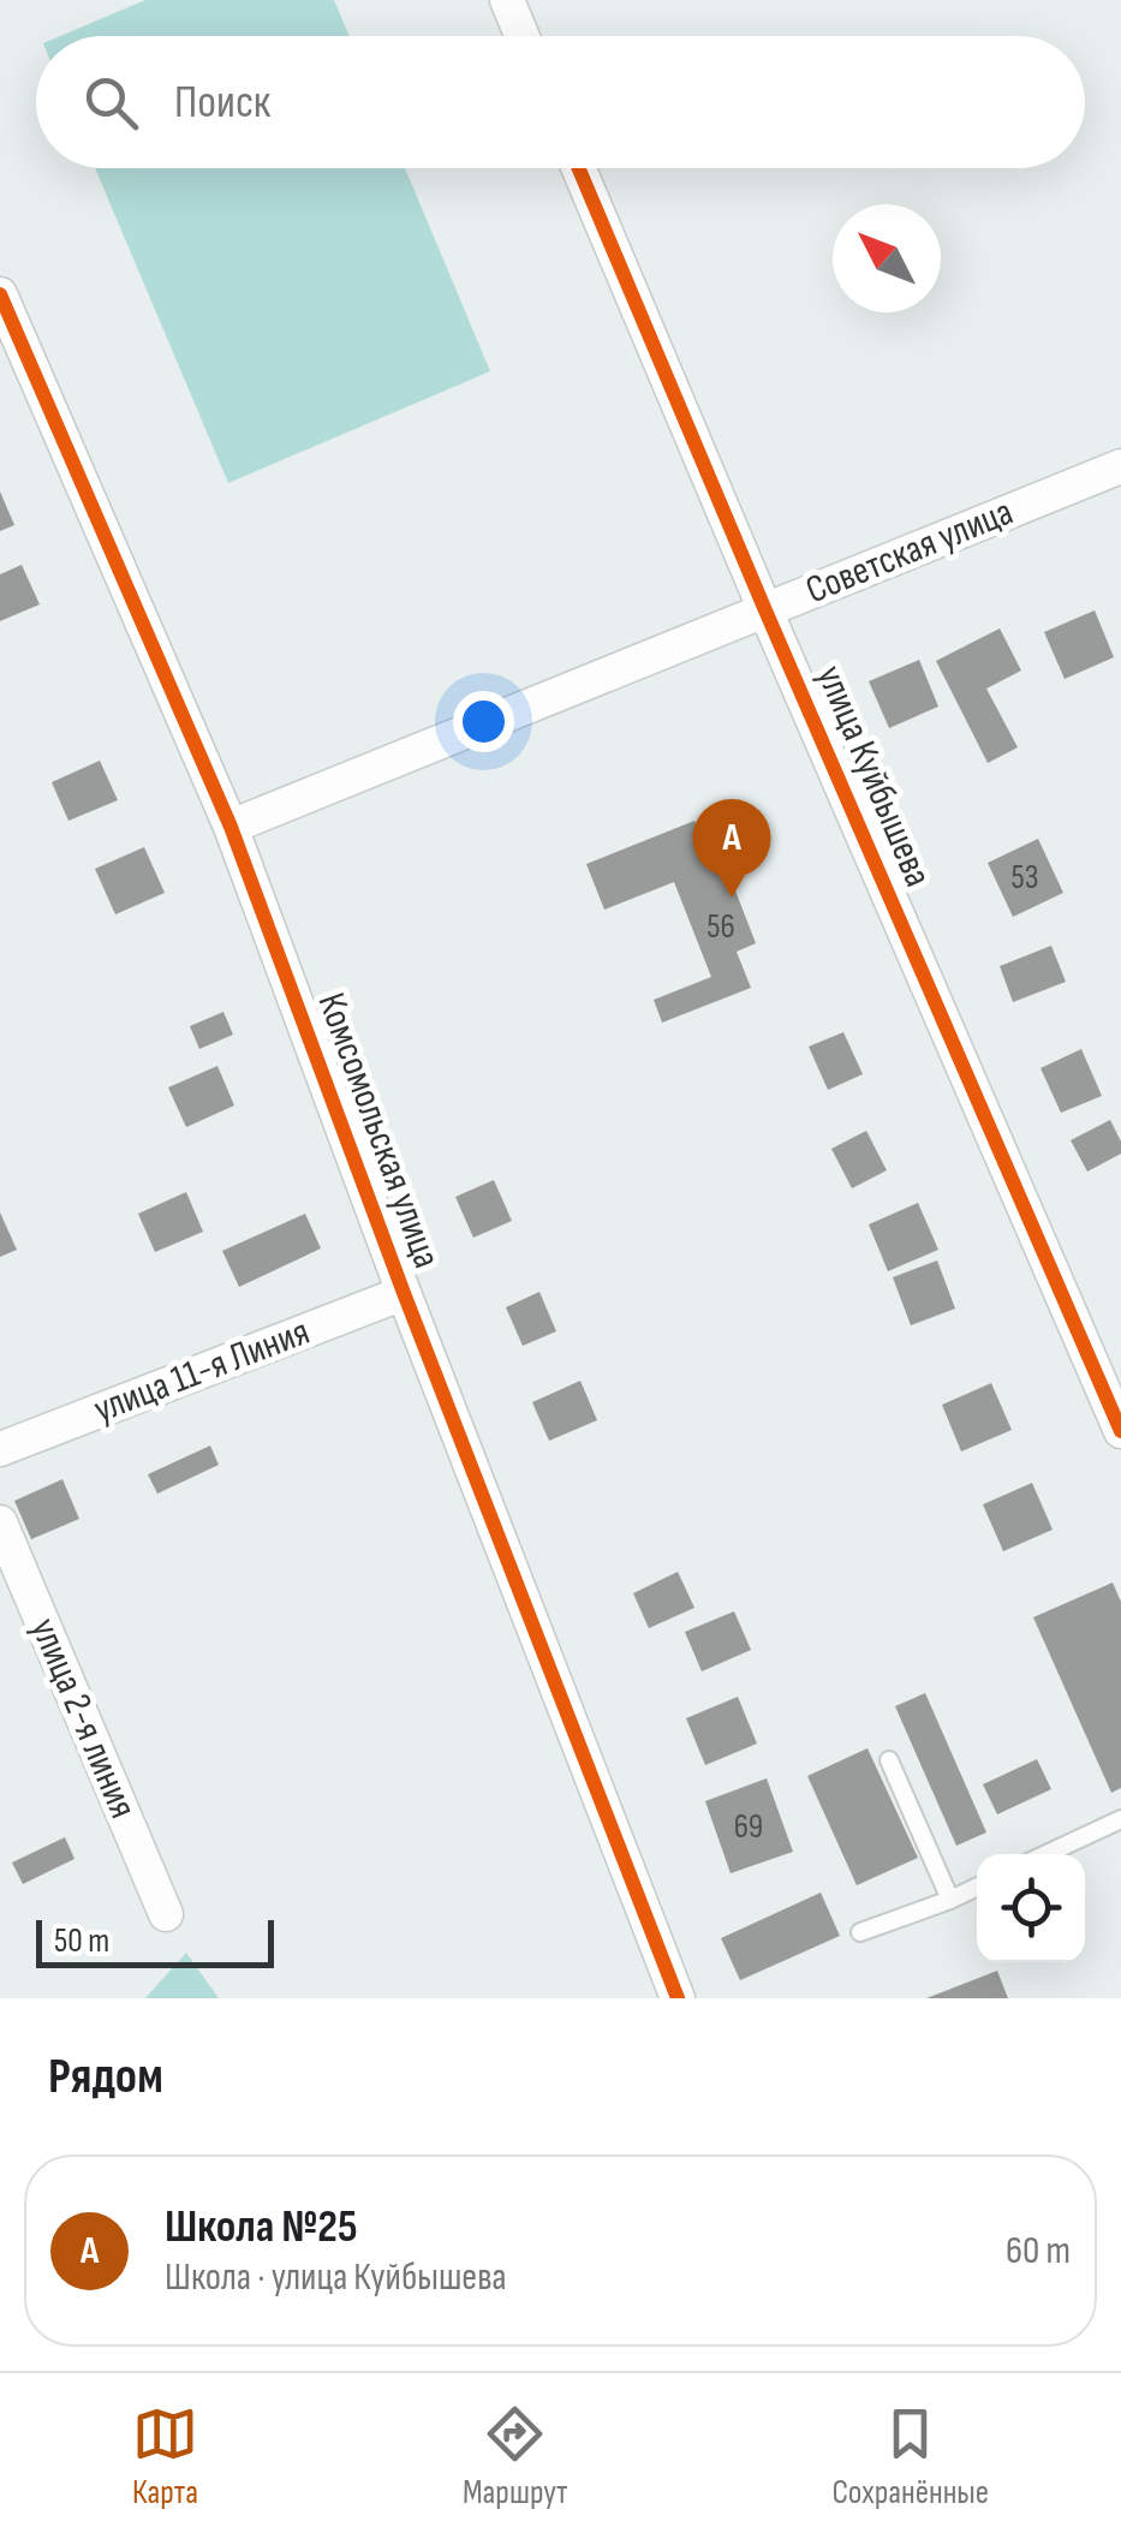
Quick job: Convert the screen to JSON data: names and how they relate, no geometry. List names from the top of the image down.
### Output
{
  "streets": {
    "street": [
      "Советская улица",
      "улица Куйбышева",
      "Комсомольская улица",
      "улица 11-я Линия",
      "улица 2-я линия"
    ]
  },
  "crossings": [
    ["Советская улица", "улица Куйбышева"],
    ["Советская улица", "Комсомольская улица"],
    ["Комсомольская улица", "улица 11-я Линия"]
  ],
  "house_numbers": ["53", "56", "69"],
  "scale_bar": "50 m",
  "north": "top left",
  "page": {
    "search": "Поиск",
    "pins": "A",
    "scale": "50 m",
    "heading": "Рядом",
    "list": [
      {
        "mark": "A",
        "name": "Школа №25",
        "note": "Школа · улица Куйбышева",
        "value": "60 m"
      }
    ],
    "nav": ["Карта", "Маршрут", "Сохранённые"]
  }
}
